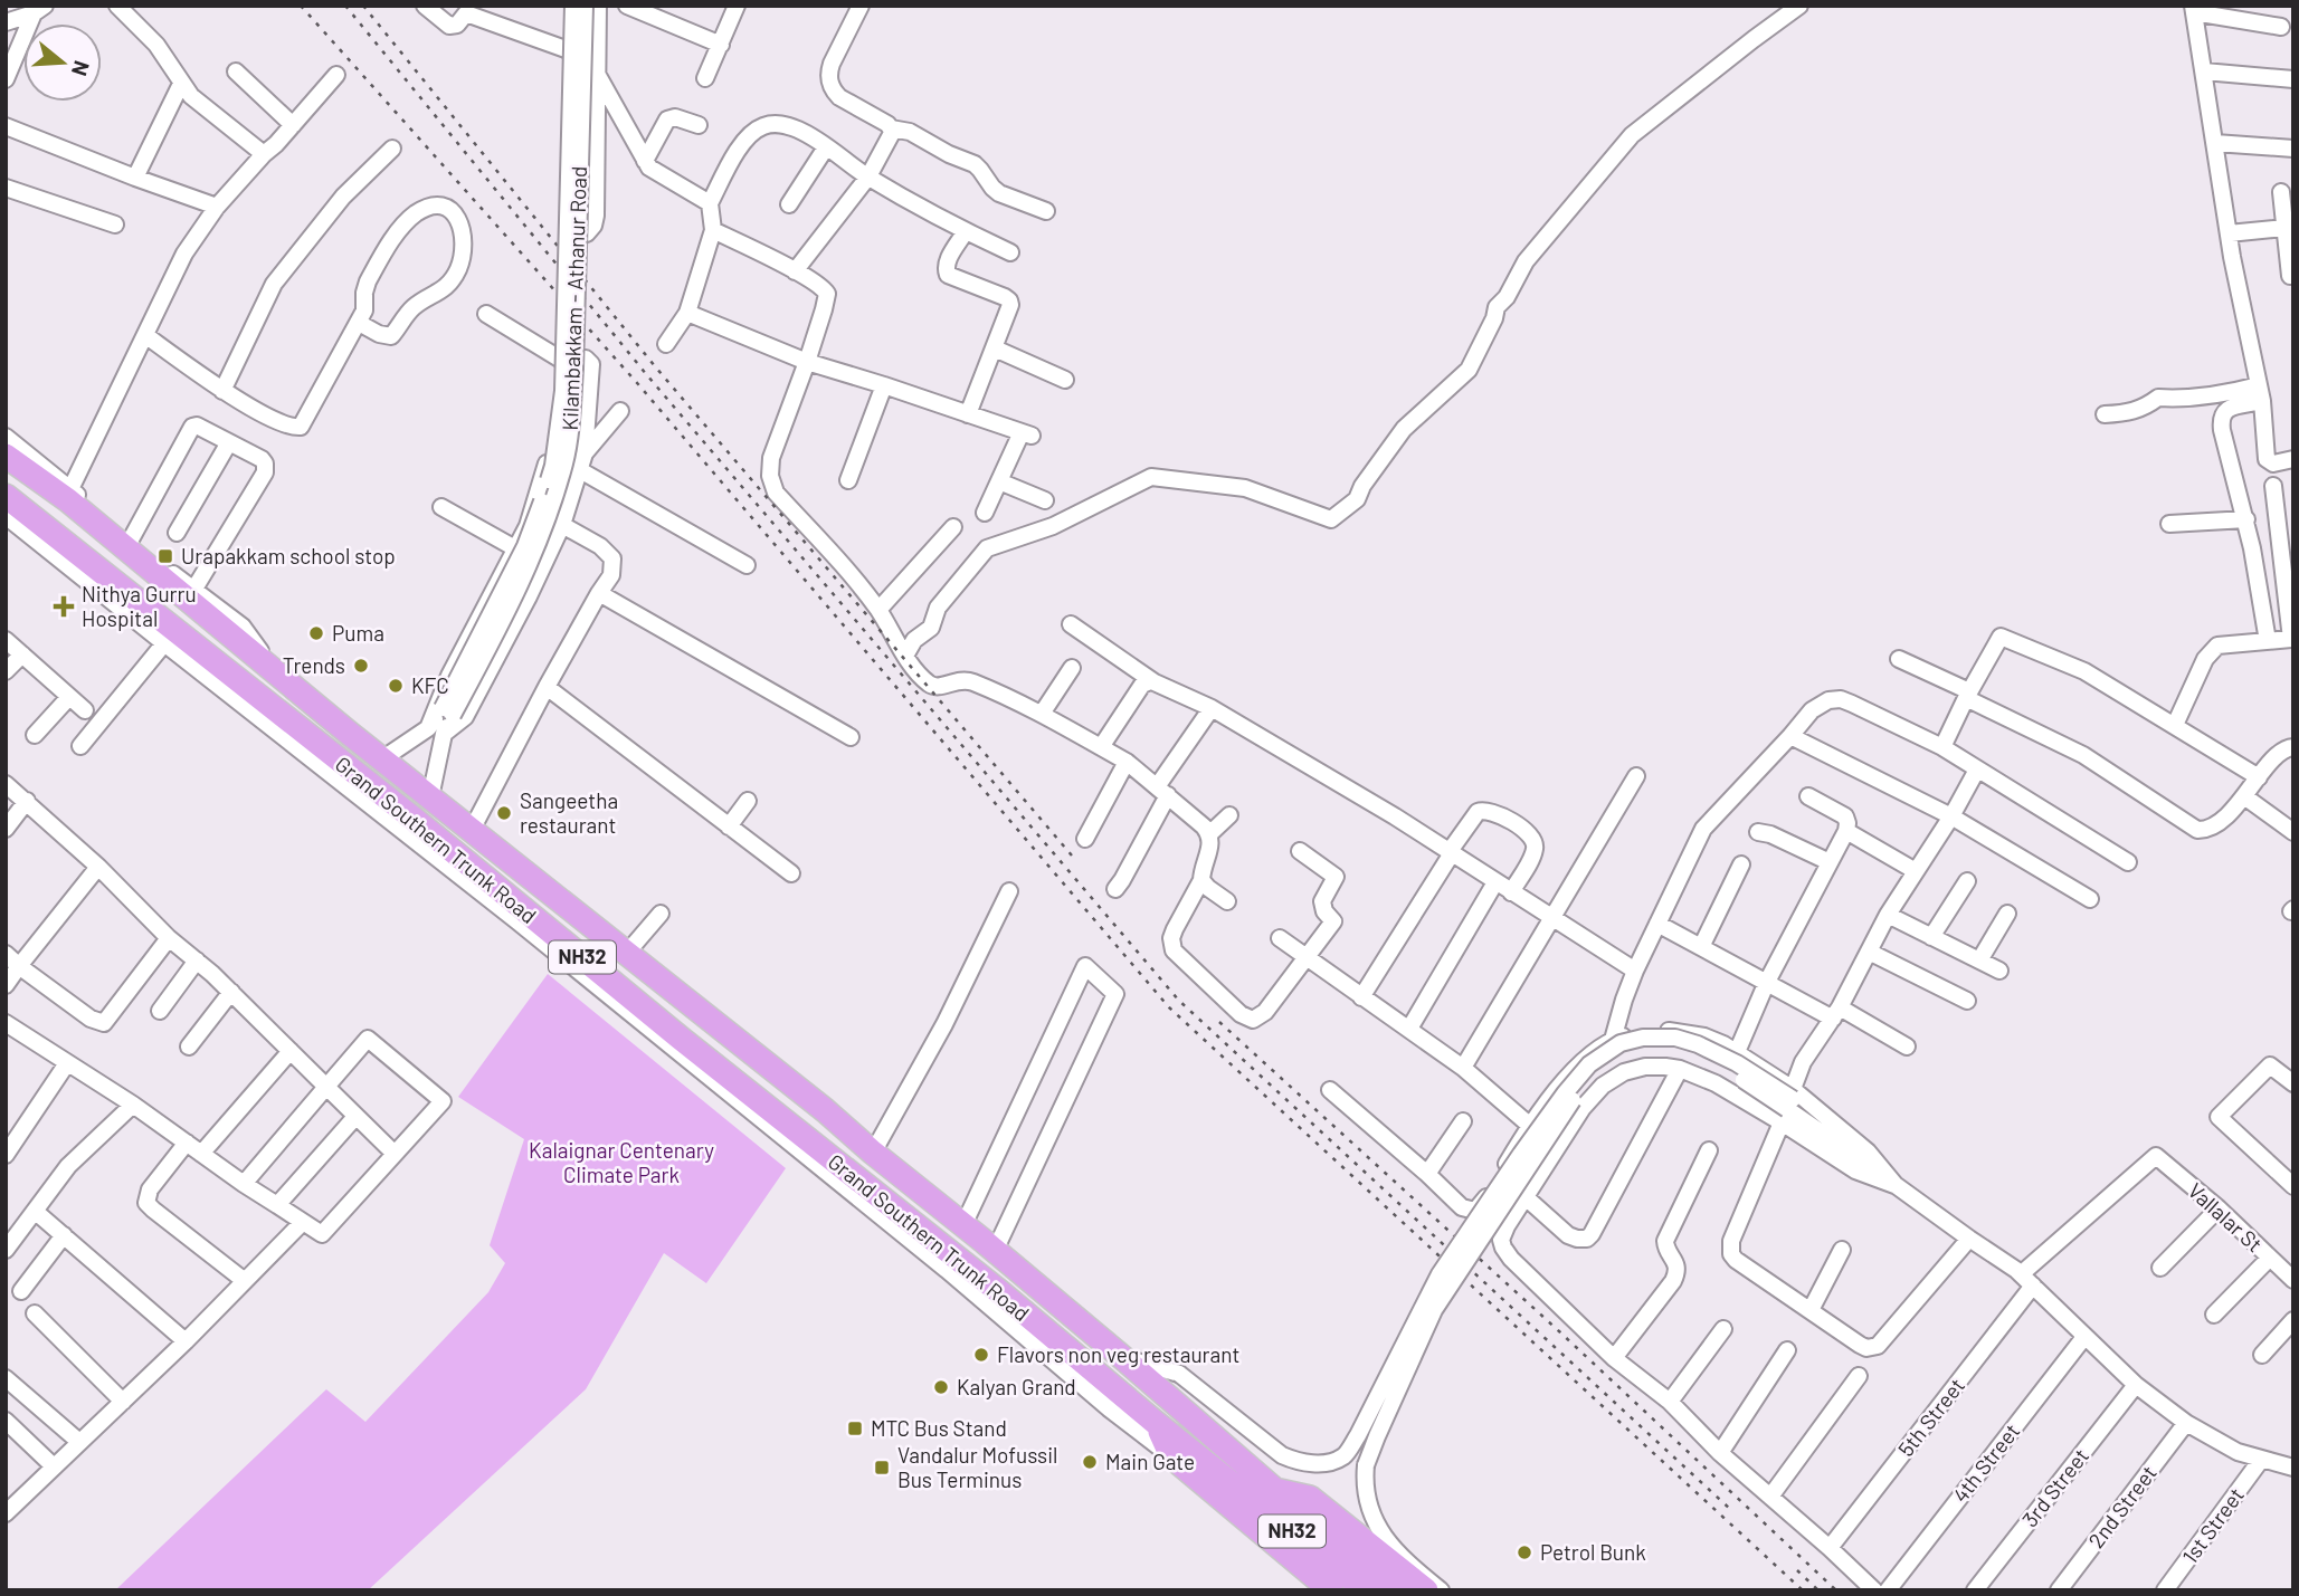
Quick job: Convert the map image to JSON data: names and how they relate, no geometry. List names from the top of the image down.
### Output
{
  "streets": {
    "highway": ["Grand Southern Trunk Road", "NH32"],
    "street": [
      "Kilambakkam - Athanur Road",
      "Vallalar St",
      "5th Street",
      "4th Street",
      "3rd Street",
      "2nd Street",
      "1st Street"
    ]
  },
  "crossings": [
    ["Kilambakkam - Athanur Road", "Grand Southern Trunk Road"],
    ["Kilambakkam - Athanur Road", "NH32"],
    ["Grand Southern Trunk Road", "NH32"],
    ["Vallalar St", "5th Street"]
  ],
  "parks": ["Kalaignar Centenary Climate Park"],
  "places": {
    "transit": ["Urapakkam school stop", "MTC Bus Stand", "Vandalur Mofussil Bus Terminus"],
    "health": ["Nithya Gurru Hospital"],
    "other": [
      "Puma",
      "Trends",
      "KFC",
      "Sangeetha restaurant",
      "Flavors non veg restaurant",
      "Kalyan Grand",
      "Main Gate",
      "Petrol Bunk"
    ]
  },
  "north": "right"
}
